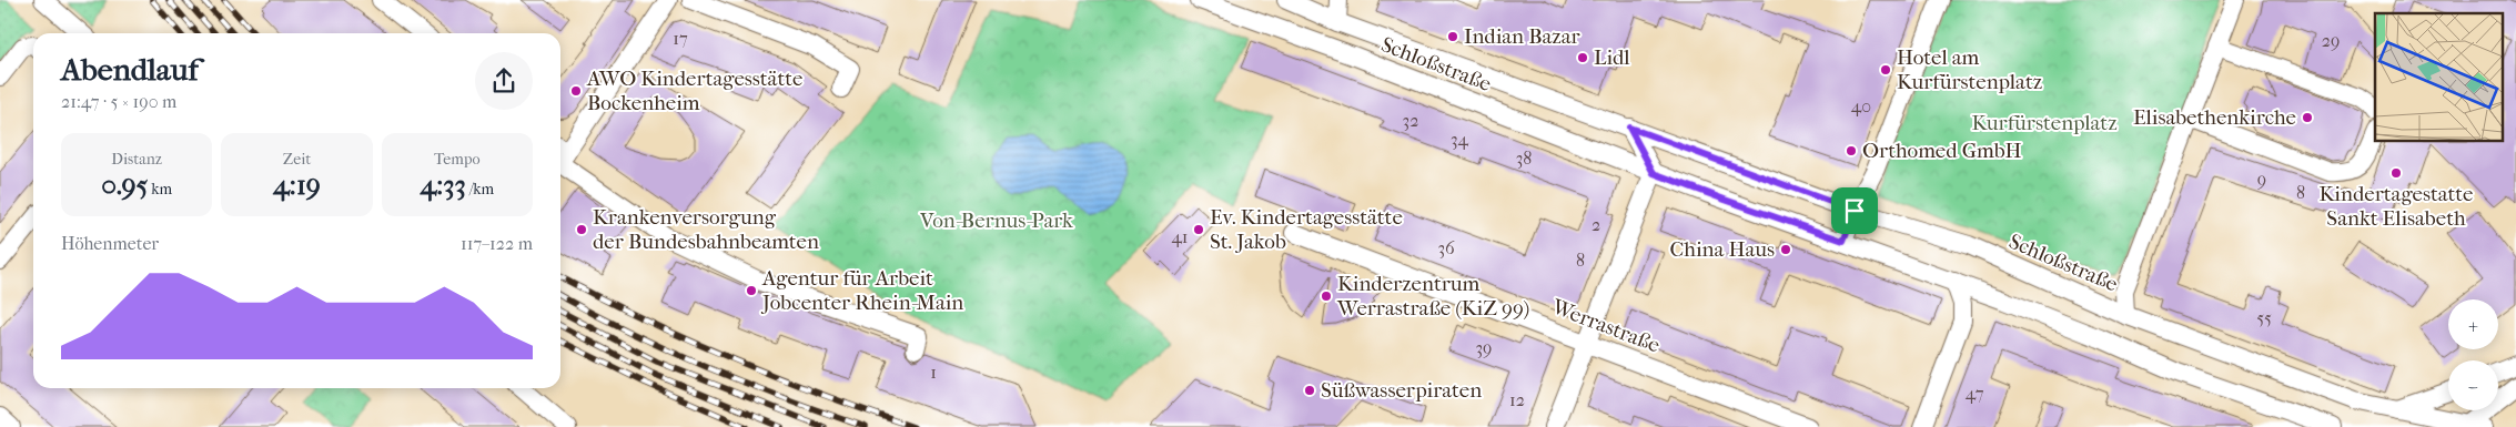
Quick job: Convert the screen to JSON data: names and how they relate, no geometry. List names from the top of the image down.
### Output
{
  "streets": {
    "street": ["Schloßstraße", "Werrastraße"]
  },
  "parks": ["Kurfürstenplatz", "Von-Bernus-Park"],
  "places": [
    "Indian Bazar",
    "Lidl",
    "Hotel am Kurfürstenplatz",
    "AWO Kindertagesstätte Bockenheim",
    "Elisabethenkirche",
    "Orthomed GmbH",
    "Kindertagestatte Sankt Elisabeth",
    "Krankenversorgung der Bundesbahnbeamten",
    "Ev. Kindertagesstätte St. Jakob",
    "China Haus",
    "Agentur für Arbeit Jobcenter Rhein-Main",
    "Kinderzentrum Werrastraße (KiZ 99)",
    "Süßwasserpiraten"
  ],
  "house_numbers": [
    "17",
    "29",
    "40",
    "32",
    "34",
    "38",
    "9",
    "8",
    "2",
    "41",
    "36",
    "8",
    "55",
    "39",
    "1",
    "47",
    "12"
  ],
  "page": {
    "heading": ["Abendlauf", "21:47 · 5 × 190 m"],
    "stats": [
      ["Distanz", "0.95 km"],
      ["Zeit", "4:19"],
      ["Tempo", "4:33 /km"]
    ],
    "chart": ["Höhenmeter", "117–122 m"],
    "map_buttons": ["+", "−"]
  }
}
